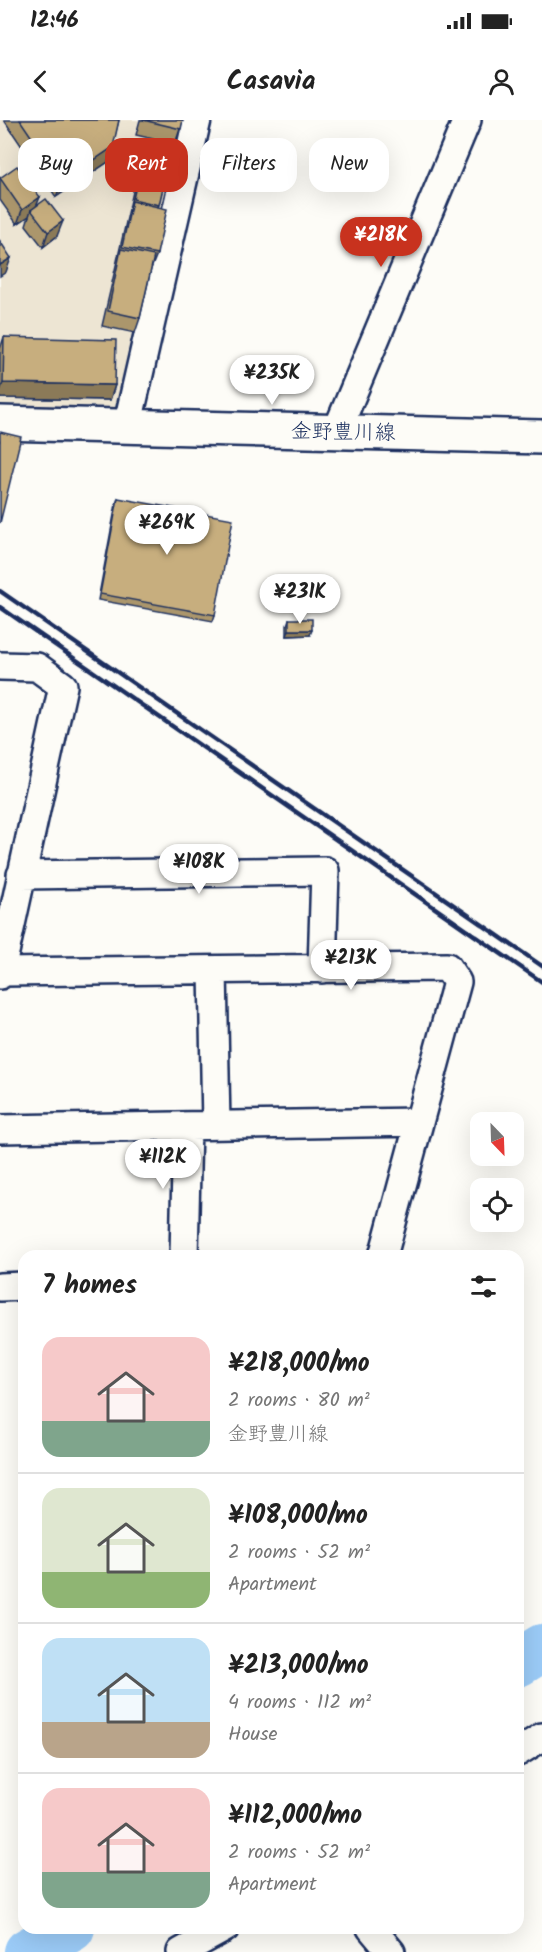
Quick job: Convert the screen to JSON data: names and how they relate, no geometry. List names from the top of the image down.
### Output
{
  "streets": {
    "main road": ["金野豊川線"]
  },
  "north": "bottom right",
  "page": {
    "status": "12:46",
    "header": "Casavia",
    "chip": [
      "Buy",
      "Rent",
      "Filters",
      "New"
    ],
    "price": [
      "¥218K",
      "¥235K",
      "¥269K",
      "¥231K",
      "¥108K",
      "¥213K",
      "¥112K"
    ],
    "heading": "7 homes",
    "list": [
      {
        "name": "¥218,000/mo",
        "note": "2 rooms · 80 m² · 金野豊川線"
      },
      {
        "name": "¥108,000/mo",
        "note": "2 rooms · 52 m² · Apartment"
      },
      {
        "name": "¥213,000/mo",
        "note": "4 rooms · 112 m² · House"
      },
      {
        "name": "¥112,000/mo",
        "note": "2 rooms · 52 m² · Apartment"
      }
    ]
  }
}
